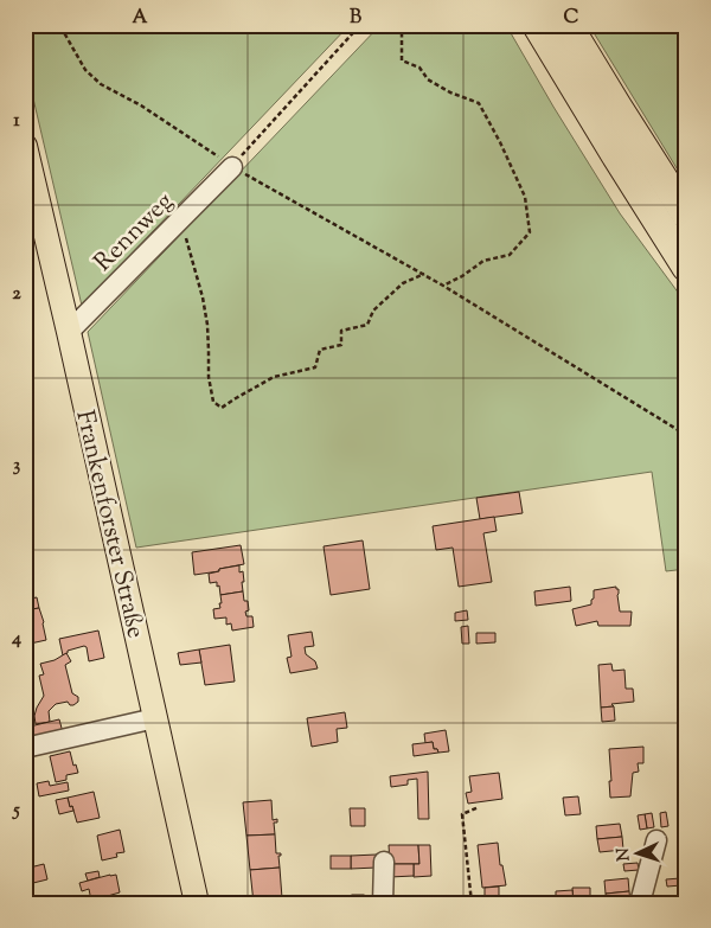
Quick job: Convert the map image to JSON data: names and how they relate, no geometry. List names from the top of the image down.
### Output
{
  "streets": {
    "main road": ["Frankenforster Straße"],
    "street": ["Rennweg"]
  },
  "crossings": [
    ["Rennweg", "Frankenforster Straße"]
  ],
  "north": "left",
  "grid": {
    "columns": ["A", "B", "C"],
    "rows": [
      "1",
      "2",
      "3",
      "4",
      "5"
    ]
  }
}
